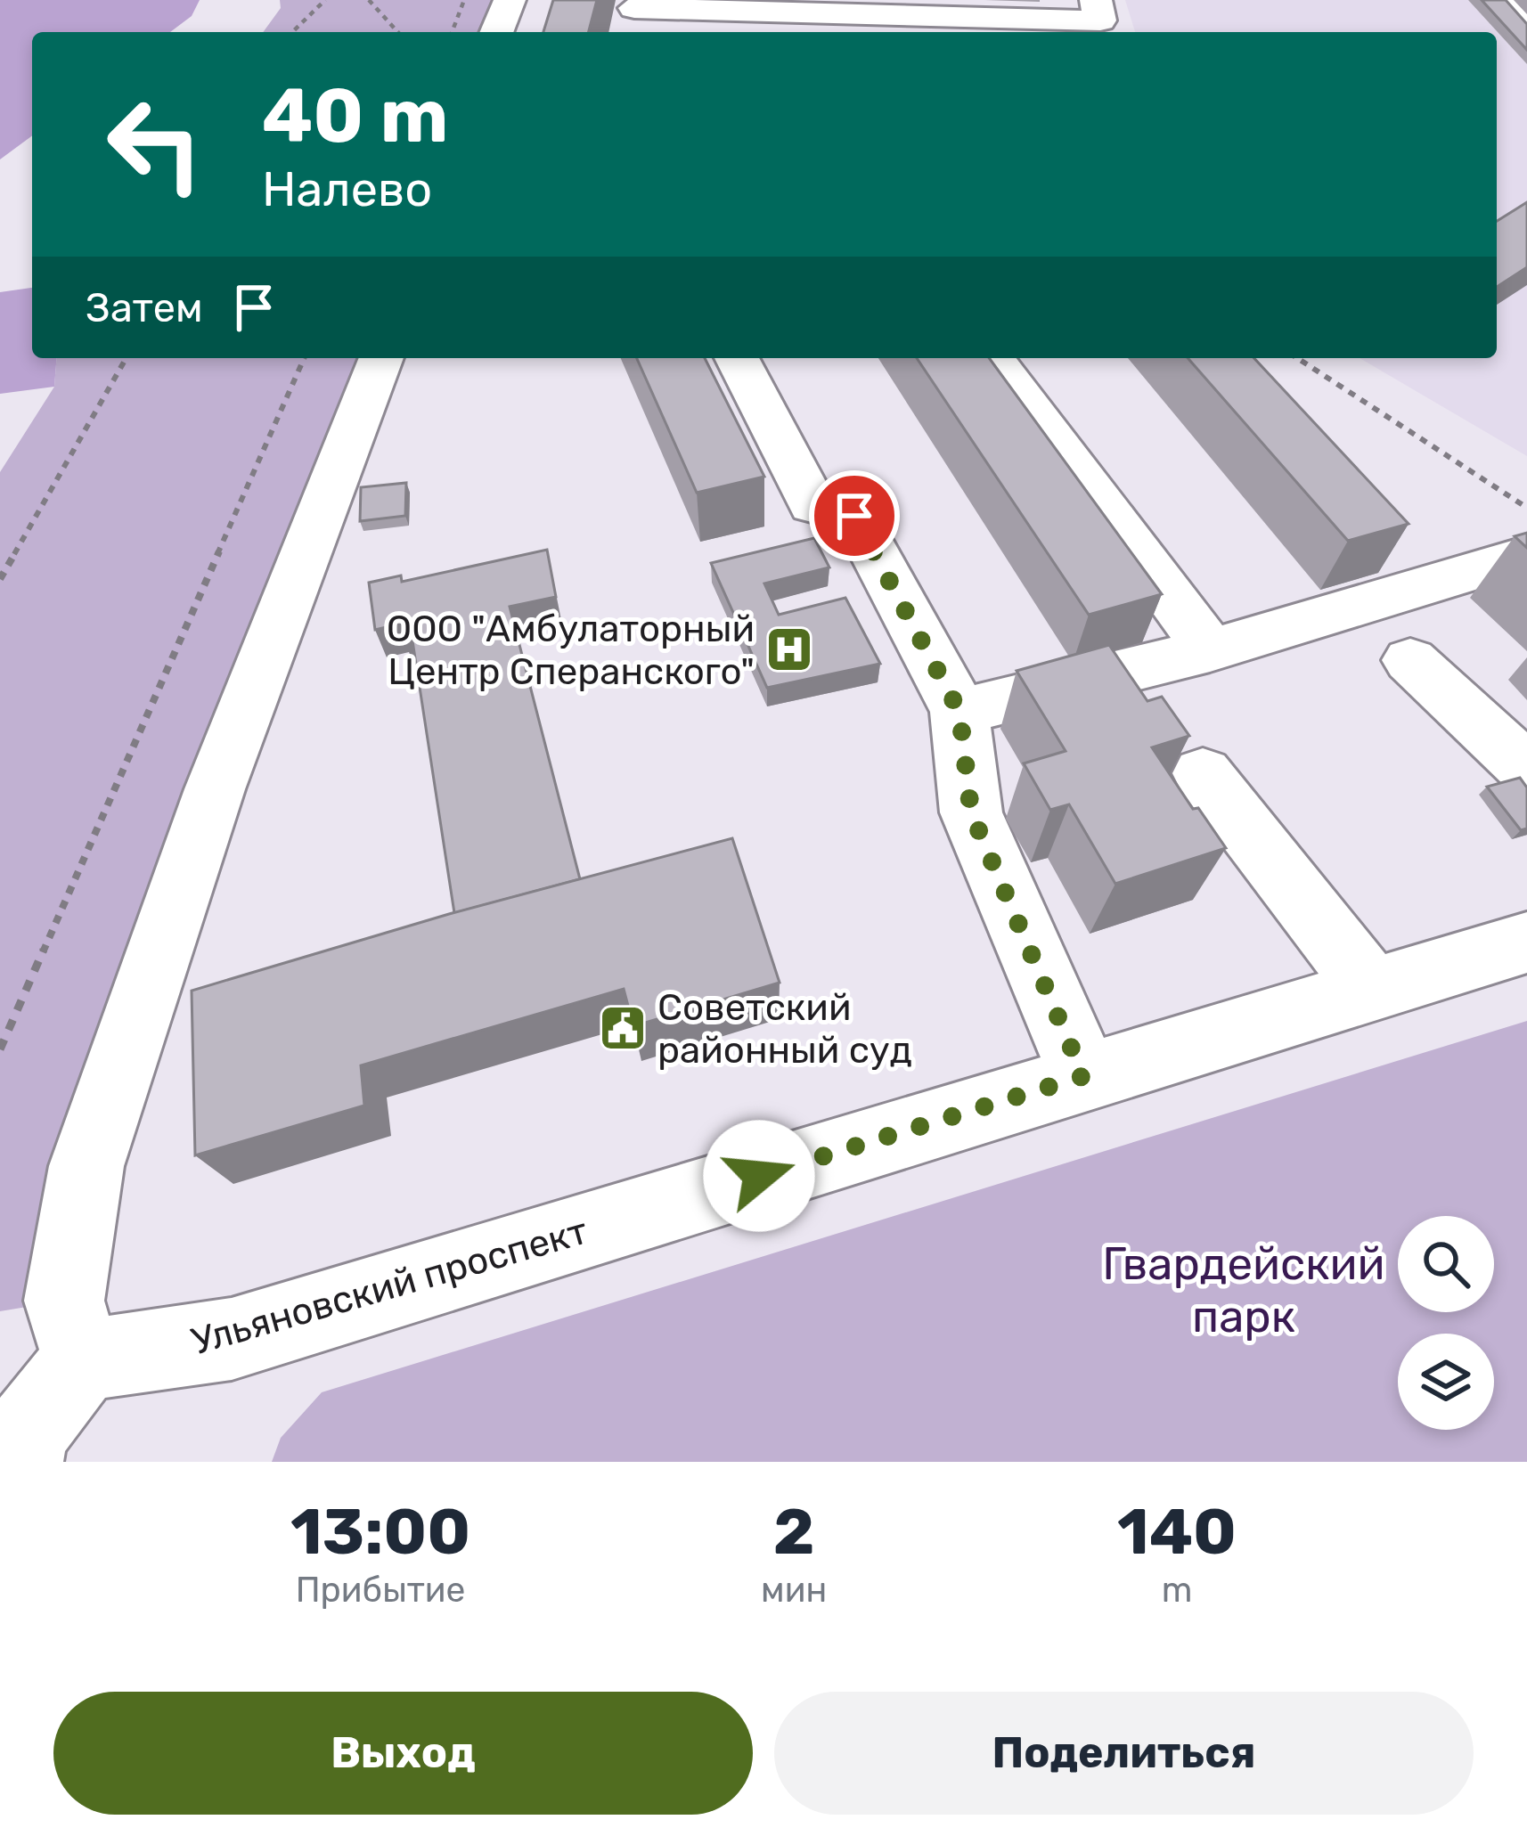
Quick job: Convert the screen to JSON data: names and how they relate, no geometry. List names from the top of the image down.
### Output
{
  "streets": {
    "street": ["Ульяновский проспект"]
  },
  "parks": ["Гвардейский парк"],
  "places": {
    "hospital": ["ООО \"Амбулаторный Центр Сперанского\""],
    "public building": ["Советский районный суд"]
  },
  "page": {
    "turn": ["40 m", "Налево"],
    "then": "Затем",
    "eta": [
      "13:00",
      "Прибытие",
      "2",
      "мин",
      "140",
      "m"
    ],
    "buttons": ["Выход", "Поделиться"]
  }
}
